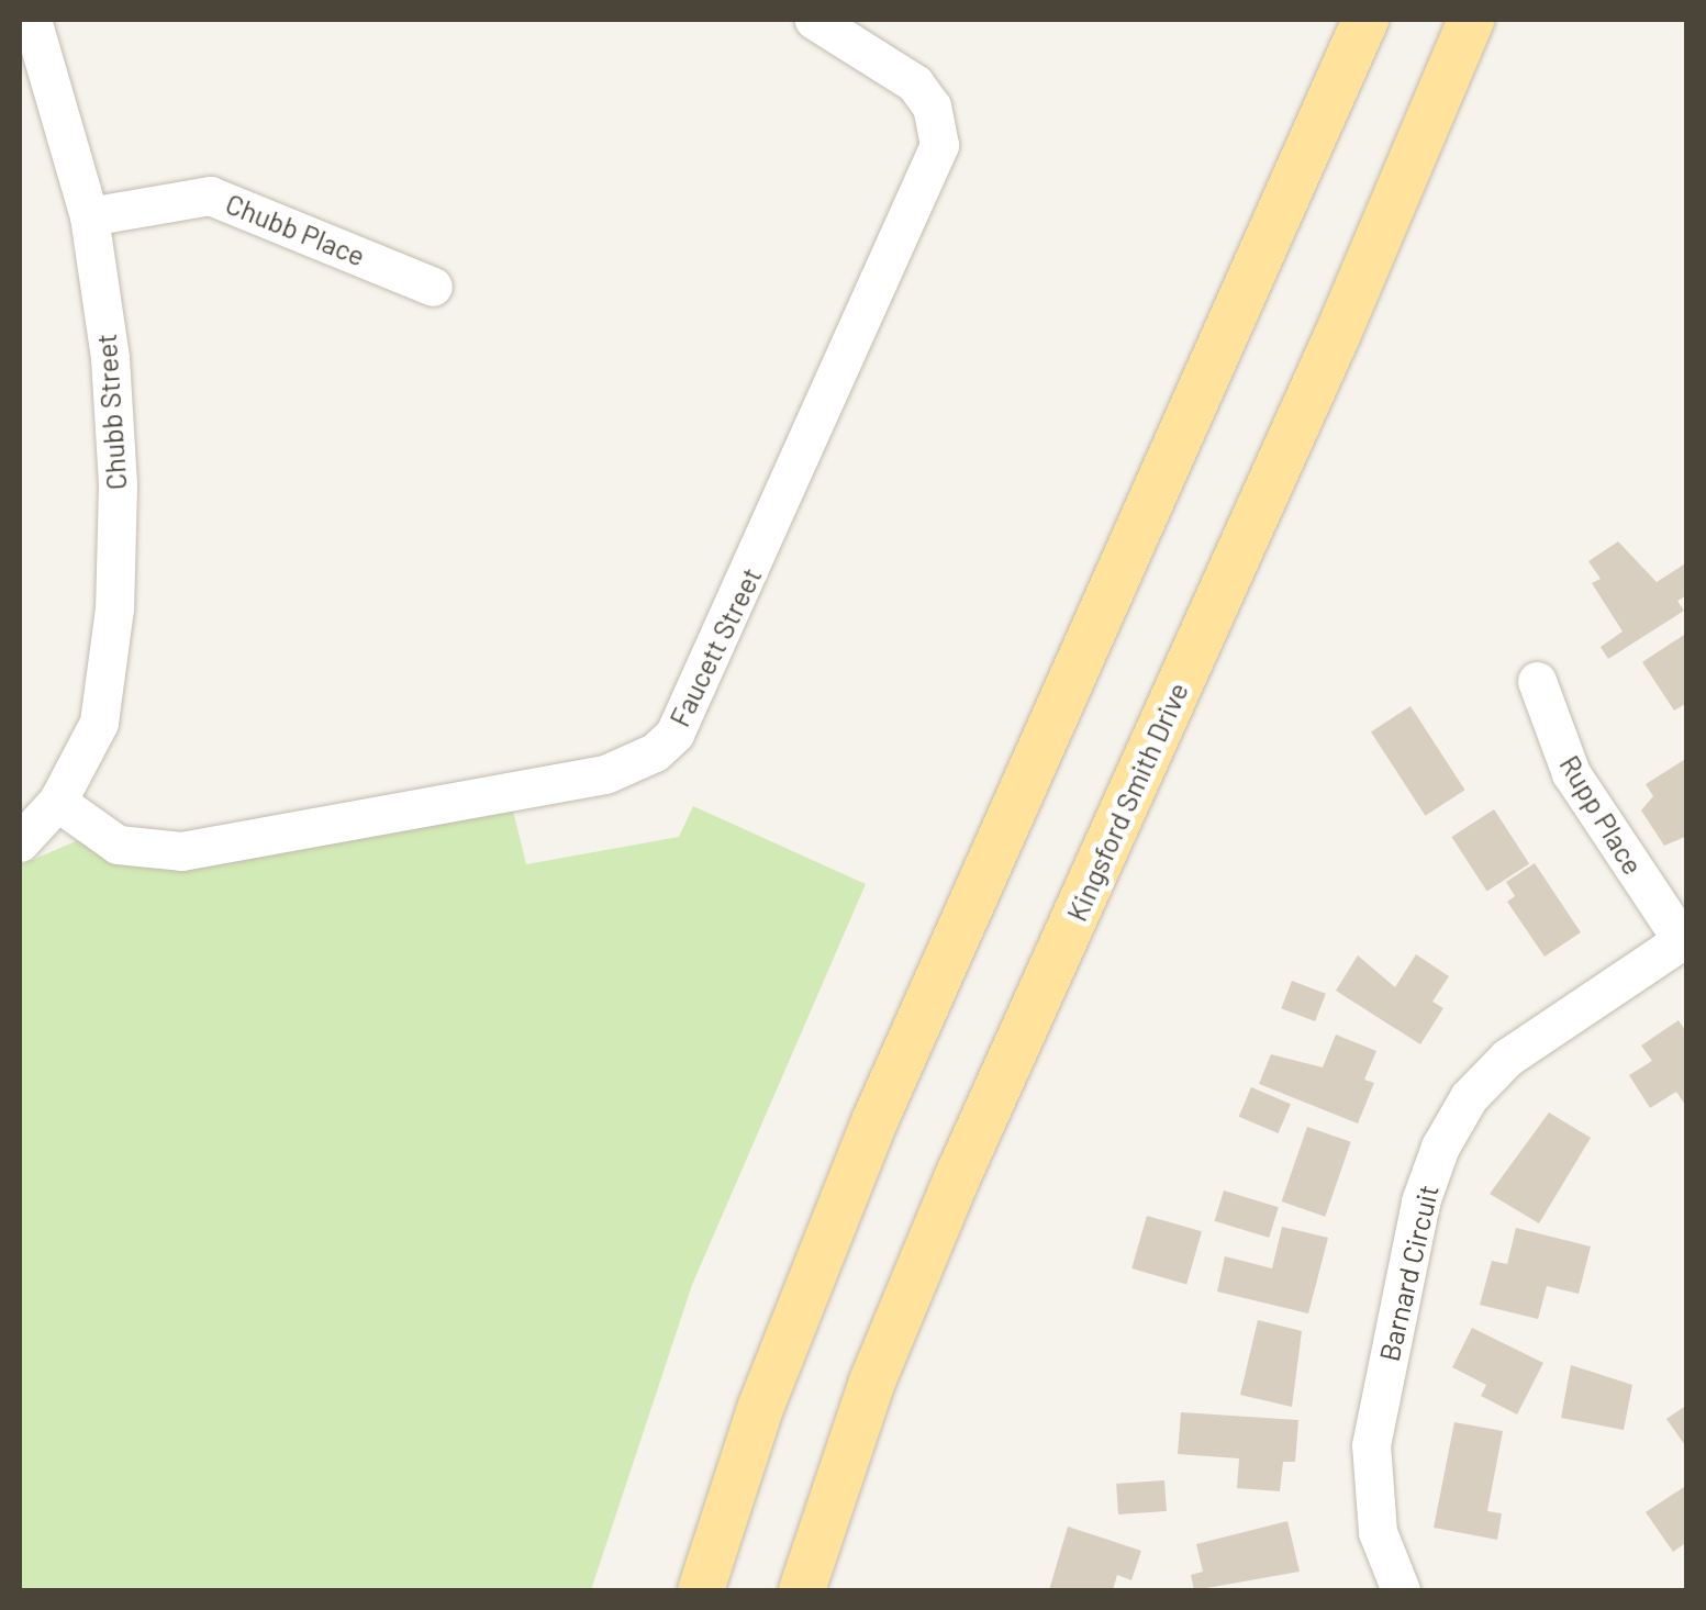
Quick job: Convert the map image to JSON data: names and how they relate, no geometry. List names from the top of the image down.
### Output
{
  "streets": {
    "main road": ["Kingsford Smith Drive"],
    "street": [
      "Chubb Place",
      "Chubb Street",
      "Faucett Street",
      "Rupp Place",
      "Barnard Circuit"
    ]
  },
  "crossings": [
    ["Chubb Place", "Chubb Street"],
    ["Chubb Street", "Faucett Street"],
    ["Rupp Place", "Barnard Circuit"]
  ]
}
